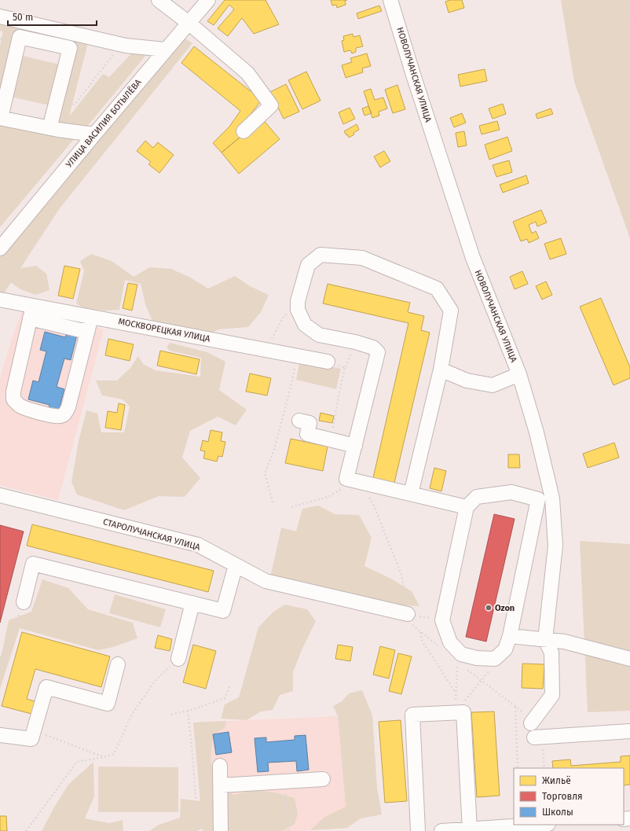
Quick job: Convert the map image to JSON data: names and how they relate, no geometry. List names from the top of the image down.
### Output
{
  "streets": {
    "street": [
      "НОВОЛУЧАНСКАЯ УЛИЦА",
      "УЛИЦА ВАСИЛИЯ БОТЫЛЁВА",
      "МОСКВОРЕЦКАЯ УЛИЦА",
      "СТАРОЛУЧАНСКАЯ УЛИЦА"
    ]
  },
  "places": ["Ozon"],
  "legend": ["Жильё", "Торговля", "Школы"],
  "scale_bar": "50 m"
}
